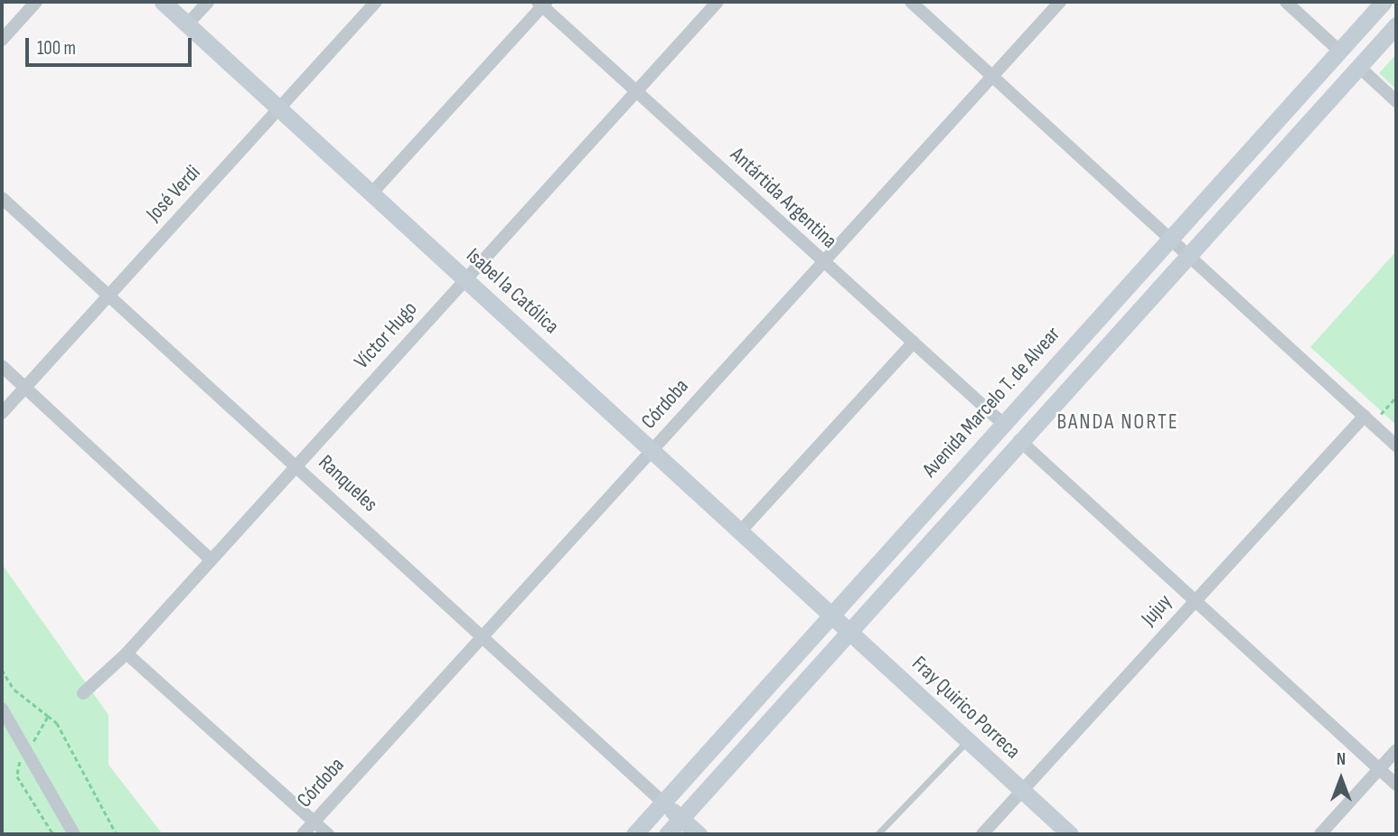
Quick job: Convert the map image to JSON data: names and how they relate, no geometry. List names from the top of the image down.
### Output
{
  "streets": {
    "main road": ["Isabel la Católica", "Avenida Marcelo T. de Alvear", "Fray Quirico Porreca"],
    "street": [
      "José Verdi",
      "Antártida Argentina",
      "Víctor Hugo",
      "Córdoba",
      "Ranqueles",
      "Jujuy"
    ]
  },
  "crossings": [
    ["José Verdi", "Isabel la Católica"],
    ["José Verdi", "Ranqueles"],
    ["Antártida Argentina", "Víctor Hugo"],
    ["Antártida Argentina", "Avenida Marcelo T. de Alvear"],
    ["Antártida Argentina", "Córdoba"],
    ["Isabel la Católica", "Víctor Hugo"],
    ["Isabel la Católica", "Avenida Marcelo T. de Alvear"],
    ["Isabel la Católica", "Córdoba"],
    ["Isabel la Católica", "Fray Quirico Porreca"],
    ["Víctor Hugo", "Ranqueles"],
    ["Avenida Marcelo T. de Alvear", "Ranqueles"],
    ["Avenida Marcelo T. de Alvear", "Fray Quirico Porreca"],
    ["Córdoba", "Ranqueles"],
    ["Jujuy", "Fray Quirico Porreca"]
  ],
  "districts": ["BANDA NORTE"],
  "scale_bar": "100 m",
  "north": "top"
}
